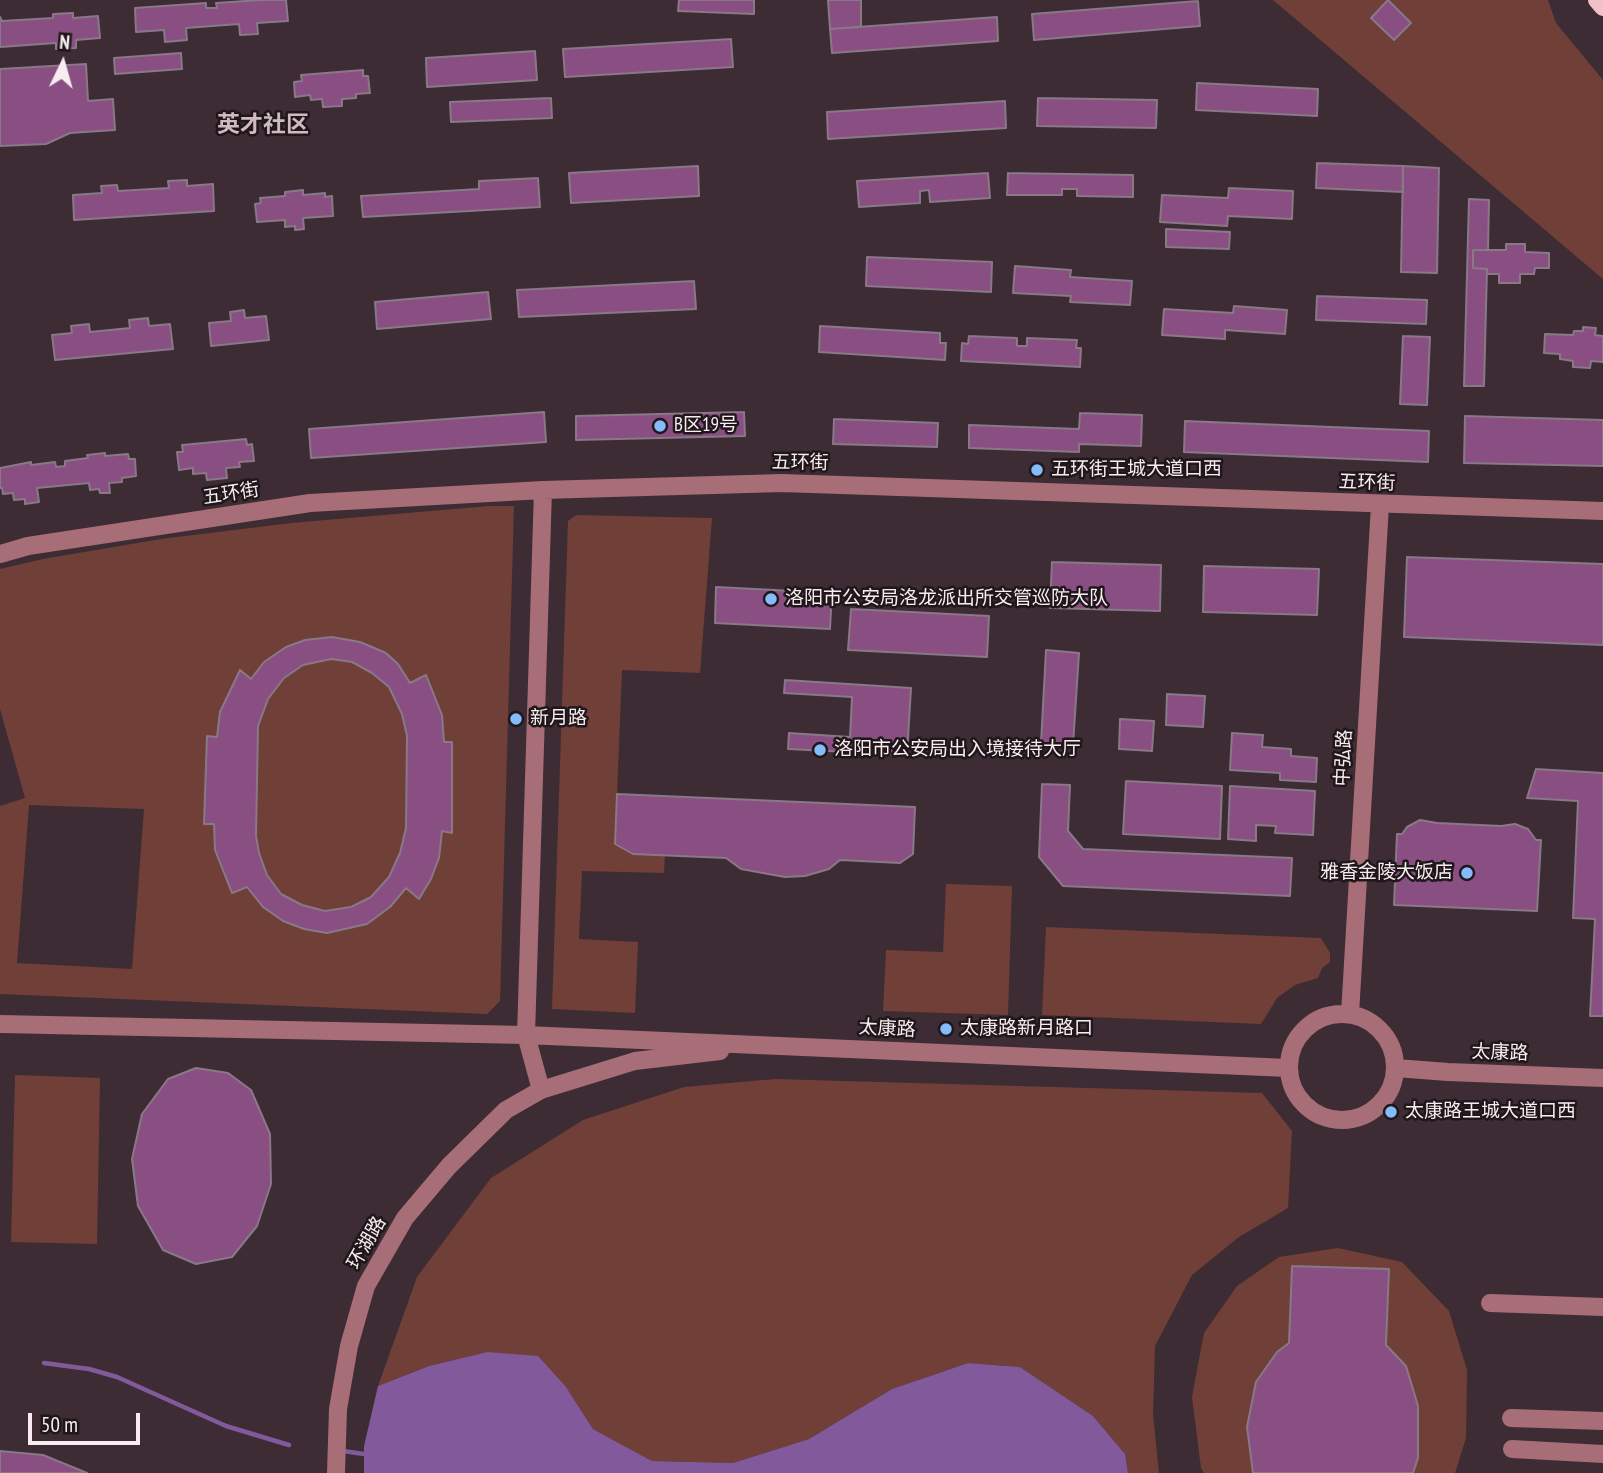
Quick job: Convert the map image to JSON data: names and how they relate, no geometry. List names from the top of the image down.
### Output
{
  "streets": {
    "street": [
      "五环街",
      "中弘路",
      "太康路",
      "环湖路"
    ]
  },
  "crossings": [
    ["五环街", "中弘路"],
    ["中弘路", "太康路"],
    ["太康路", "环湖路"]
  ],
  "districts": ["英才社区"],
  "places": [
    "B区19号",
    "五环街王城大道口西",
    "洛阳市公安局洛龙派出所交管巡防大队",
    "新月路",
    "洛阳市公安局出入境接待大厅",
    "雅香金陵大饭店",
    "太康路新月路口",
    "太康路王城大道口西"
  ],
  "scale_bar": "50 m",
  "north": "top"
}
